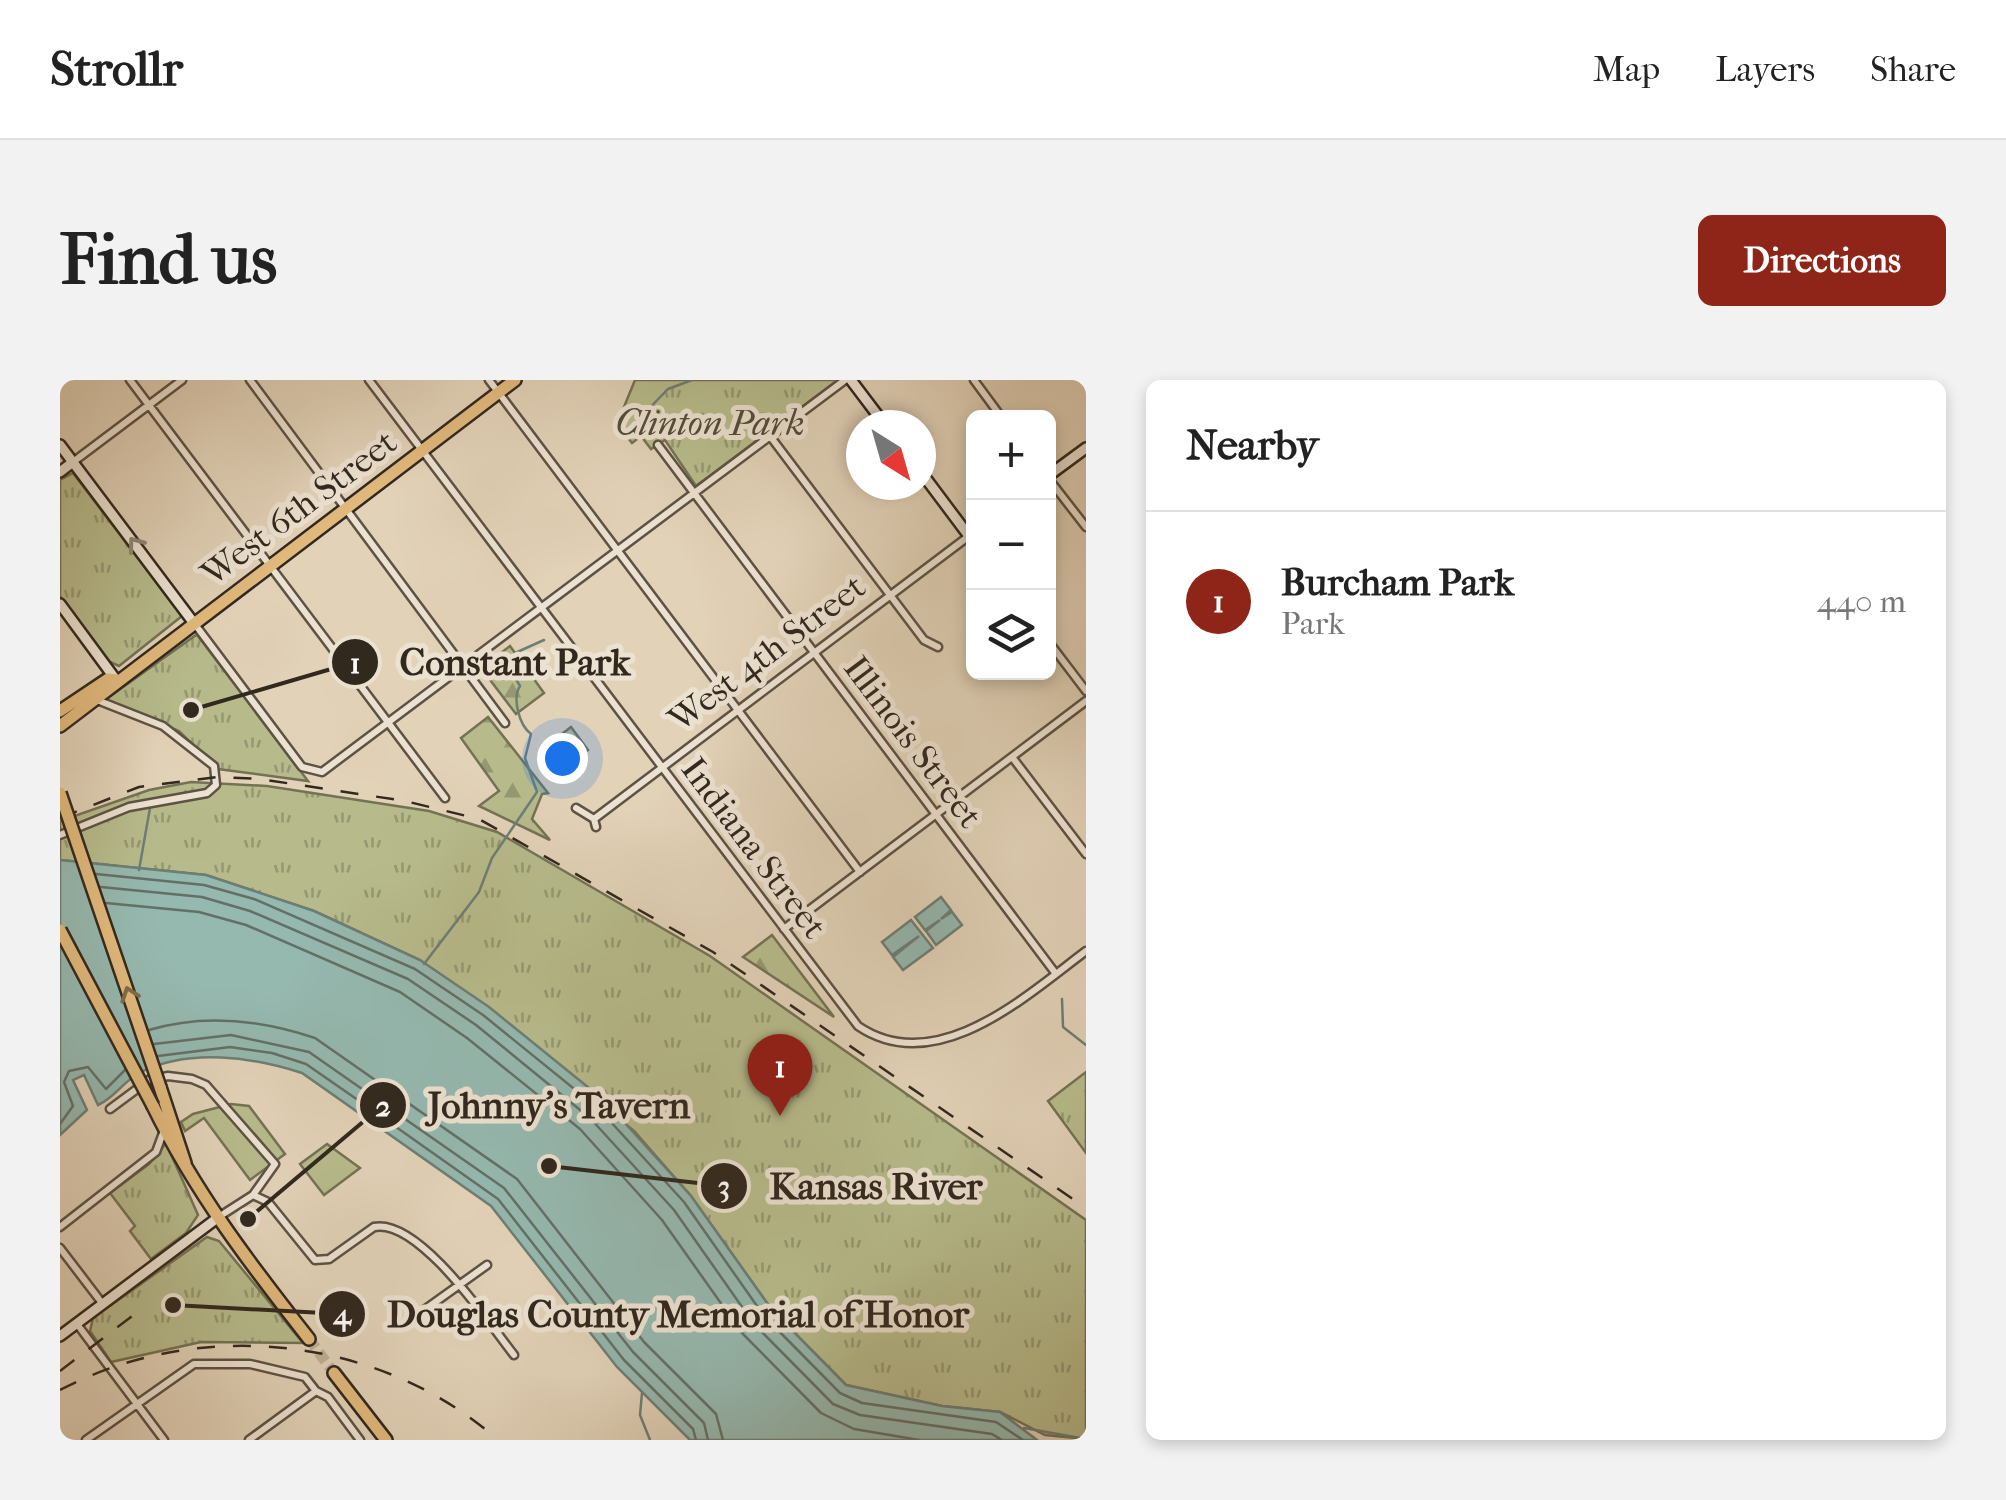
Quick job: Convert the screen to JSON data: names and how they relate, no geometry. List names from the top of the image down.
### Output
{
  "streets": {
    "highway": ["West 6th Street"],
    "street": ["West 4th Street", "Illinois Street", "Indiana Street"]
  },
  "crossings": [
    ["West 6th Street", "Indiana Street"],
    ["West 4th Street", "Illinois Street"],
    ["West 4th Street", "Indiana Street"],
    ["Illinois Street", "Indiana Street"]
  ],
  "parks": ["Clinton Park"],
  "places": [
    "Constant Park",
    "Kansas River",
    "Johnny's Tavern",
    "Douglas County Memorial of Honor"
  ],
  "north": "bottom right",
  "page": {
    "header": "Strollr",
    "nav": ["Map", "Layers", "Share"],
    "buttons": "Directions",
    "title": "Find us",
    "heading": "Nearby",
    "map_buttons": ["+", "−"],
    "list": [
      {
        "mark": "1",
        "name": "Burcham Park",
        "note": "Park",
        "value": "440 m"
      }
    ],
    "pins": "1"
  }
}
